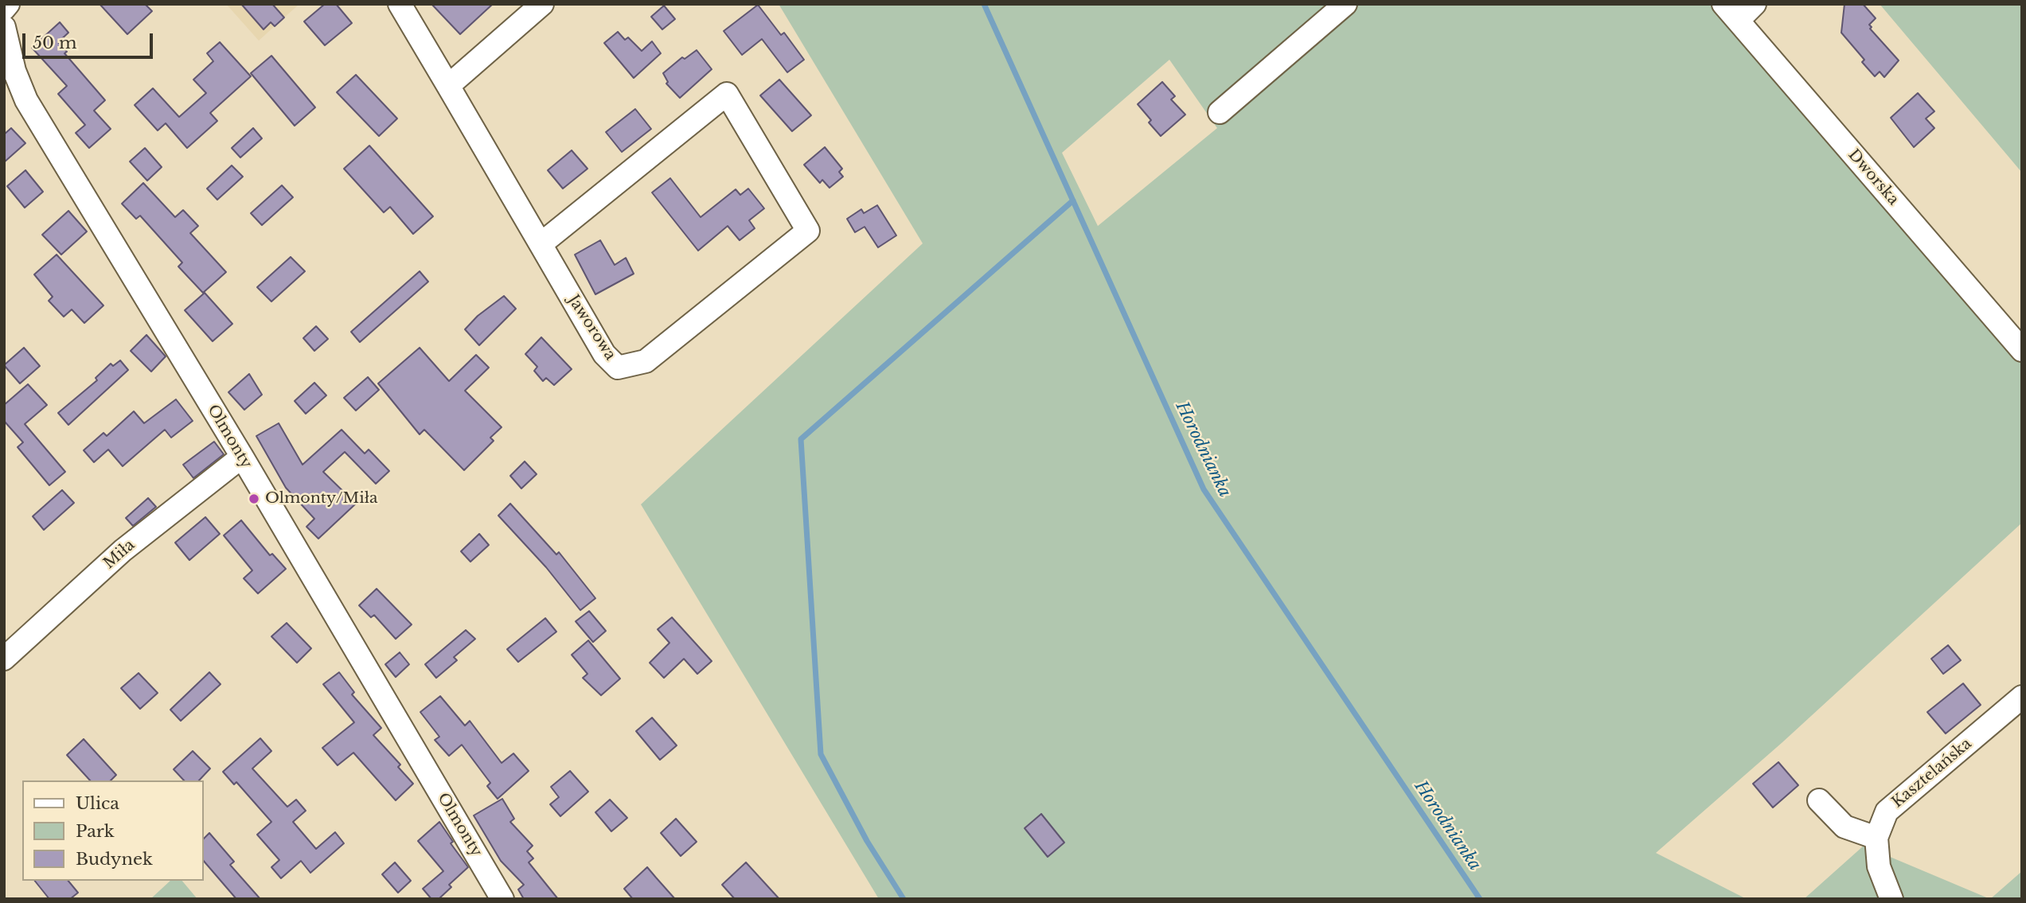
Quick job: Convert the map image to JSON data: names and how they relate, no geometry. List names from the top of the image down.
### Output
{
  "streets": {
    "street": [
      "Dworska",
      "Jaworowa",
      "Olmonty",
      "Miła",
      "Kasztelańska"
    ]
  },
  "crossings": [
    ["Olmonty", "Miła"]
  ],
  "water": ["Horodnianka"],
  "places": ["Olmonty/Miła"],
  "legend": ["Ulica", "Park", "Budynek"],
  "scale_bar": "50 m"
}
